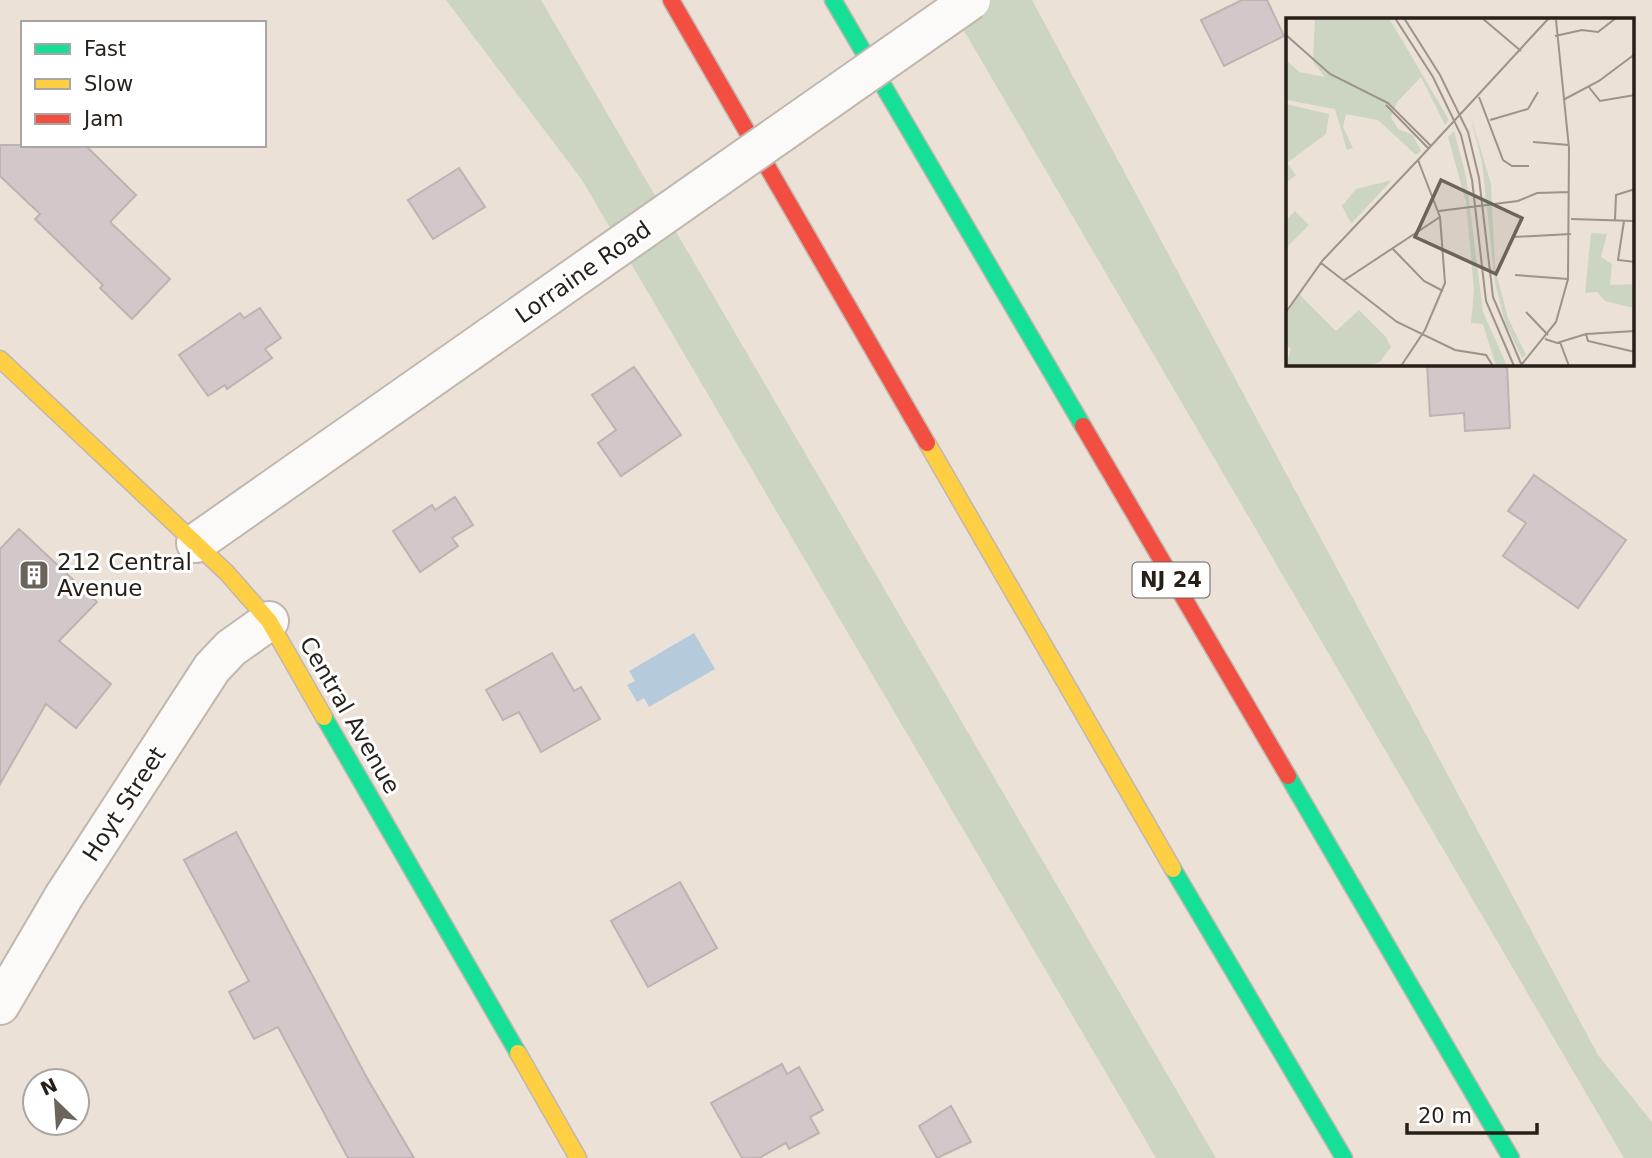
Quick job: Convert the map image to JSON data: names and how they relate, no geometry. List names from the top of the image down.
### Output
{
  "streets": {
    "main road": ["NJ 24", "Central Avenue"],
    "street": ["Lorraine Road", "Hoyt Street"]
  },
  "crossings": [
    ["Lorraine Road", "Central Avenue"],
    ["Central Avenue", "Hoyt Street"]
  ],
  "places": {
    "building": ["212 Central Avenue"]
  },
  "legend": ["Fast", "Slow", "Jam"],
  "scale_bar": "20 m",
  "north": "top left"
}
